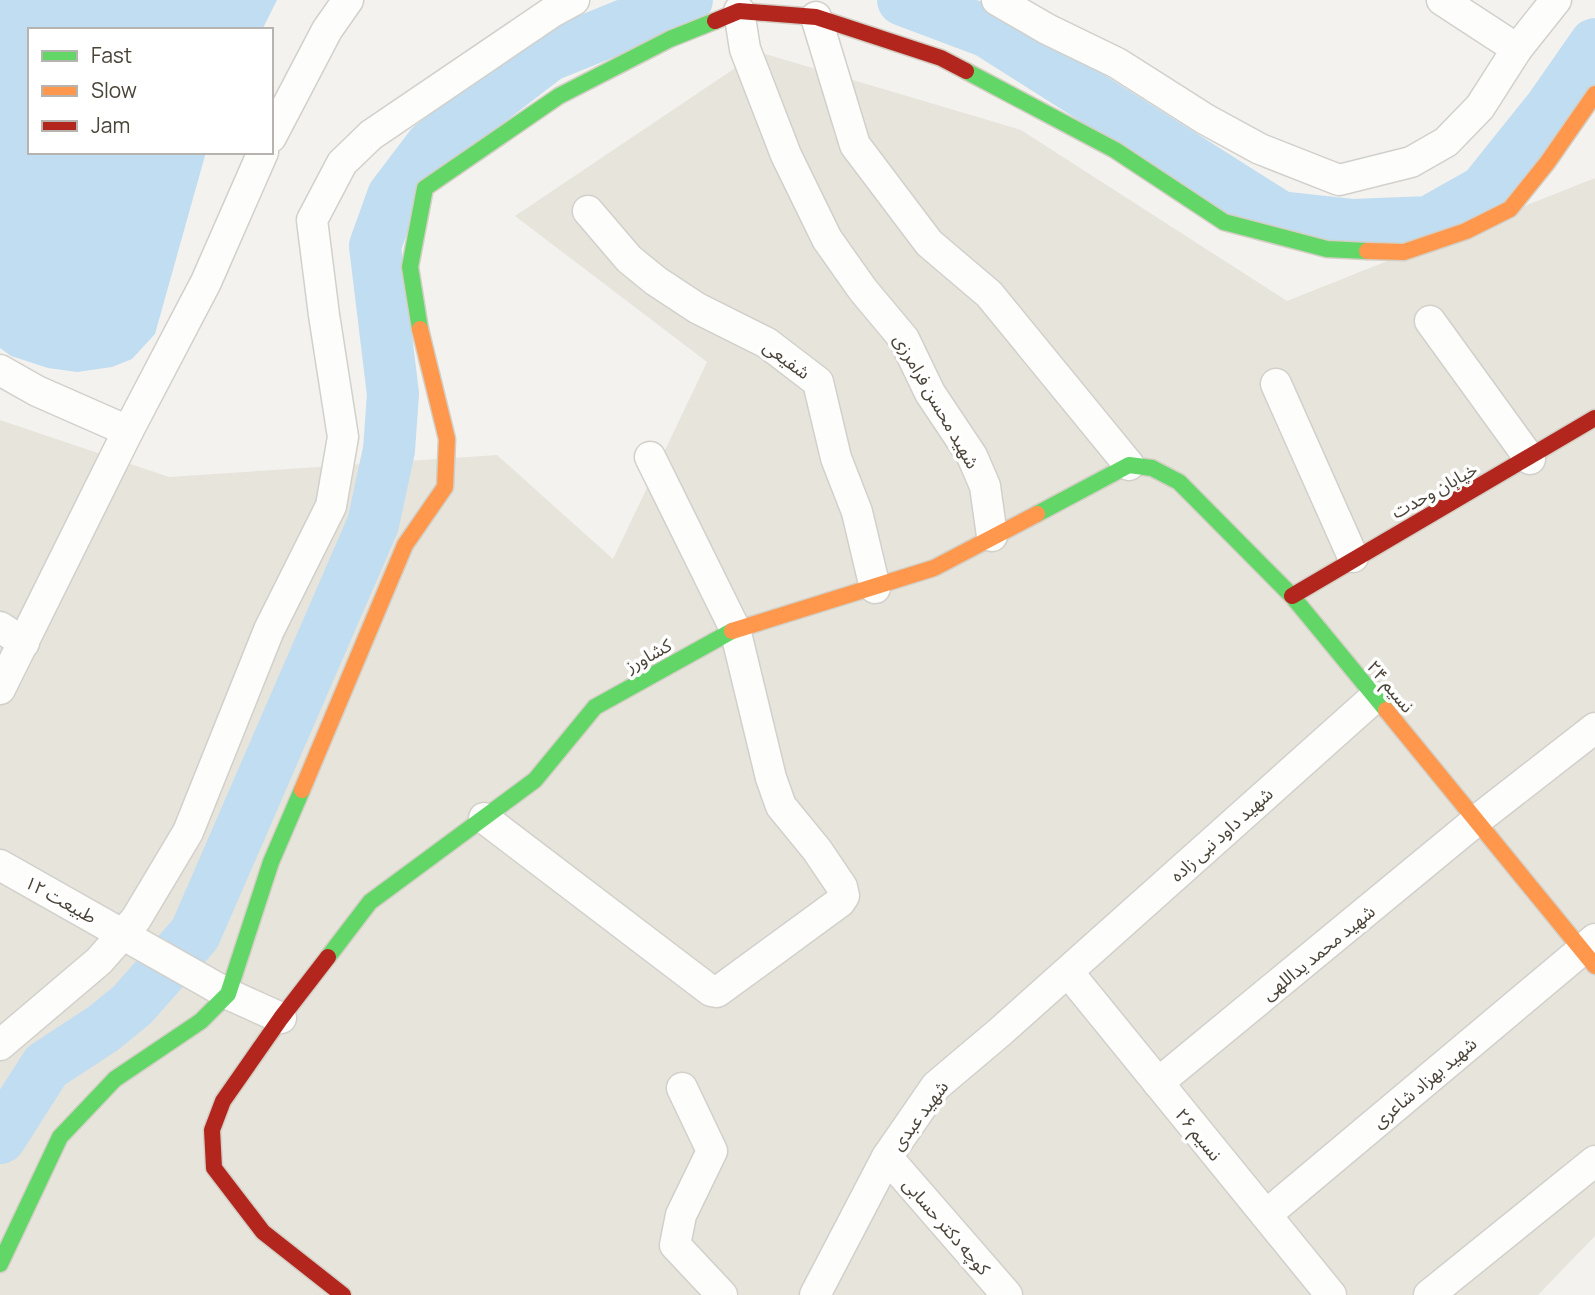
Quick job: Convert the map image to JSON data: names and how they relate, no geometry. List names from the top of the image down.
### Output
{
  "streets": {
    "street": [
      "شفیعی",
      "شهید محسن فرامرزی",
      "خیابان وحدت",
      "کشاورز",
      "نسیم ۲۴",
      "شهید داود نبی زاده",
      "طبیعت ۱۲",
      "شهید محمد یداللهی",
      "شهید بهزاد شاعری",
      "شهید عبدی",
      "نسیم ۲۶",
      "کوچه دکتر حسابی"
    ]
  },
  "crossings": [
    ["شفیعی", "کشاورز"],
    ["شهید محسن فرامرزی", "کشاورز"],
    ["خیابان وحدت", "نسیم ۲۴"],
    ["کشاورز", "نسیم ۲۴"],
    ["کشاورز", "طبیعت ۱۲"],
    ["نسیم ۲۴", "شهید داود نبی زاده"],
    ["نسیم ۲۴", "شهید محمد یداللهی"],
    ["نسیم ۲۴", "شهید بهزاد شاعری"],
    ["شهید داود نبی زاده", "شهید عبدی"],
    ["شهید داود نبی زاده", "نسیم ۲۶"],
    ["شهید محمد یداللهی", "نسیم ۲۶"],
    ["شهید بهزاد شاعری", "نسیم ۲۶"],
    ["شهید عبدی", "نسیم ۲۶"],
    ["شهید عبدی", "کوچه دکتر حسابی"]
  ],
  "legend": ["Fast", "Slow", "Jam"]
}
